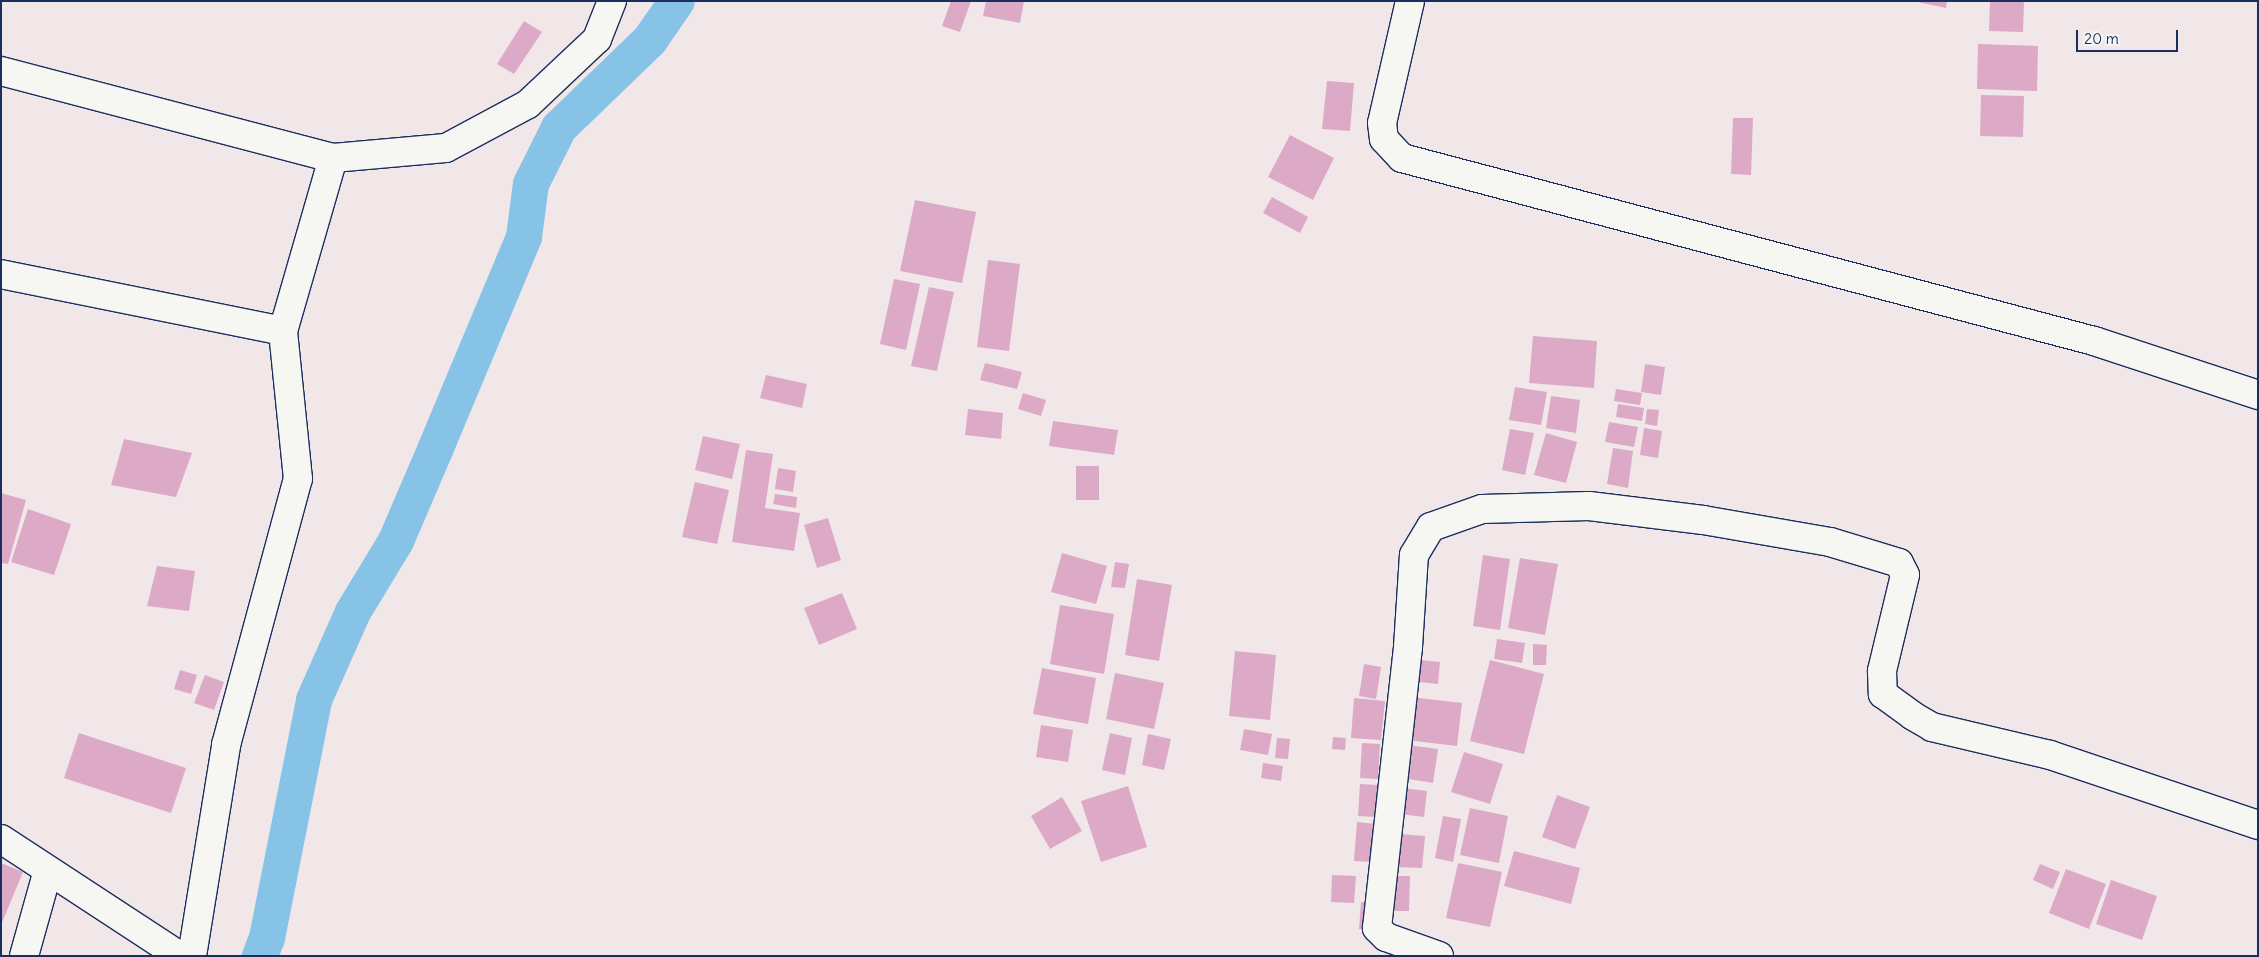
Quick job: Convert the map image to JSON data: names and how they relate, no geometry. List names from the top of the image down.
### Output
{
  "scale_bar": "20 m"
}
